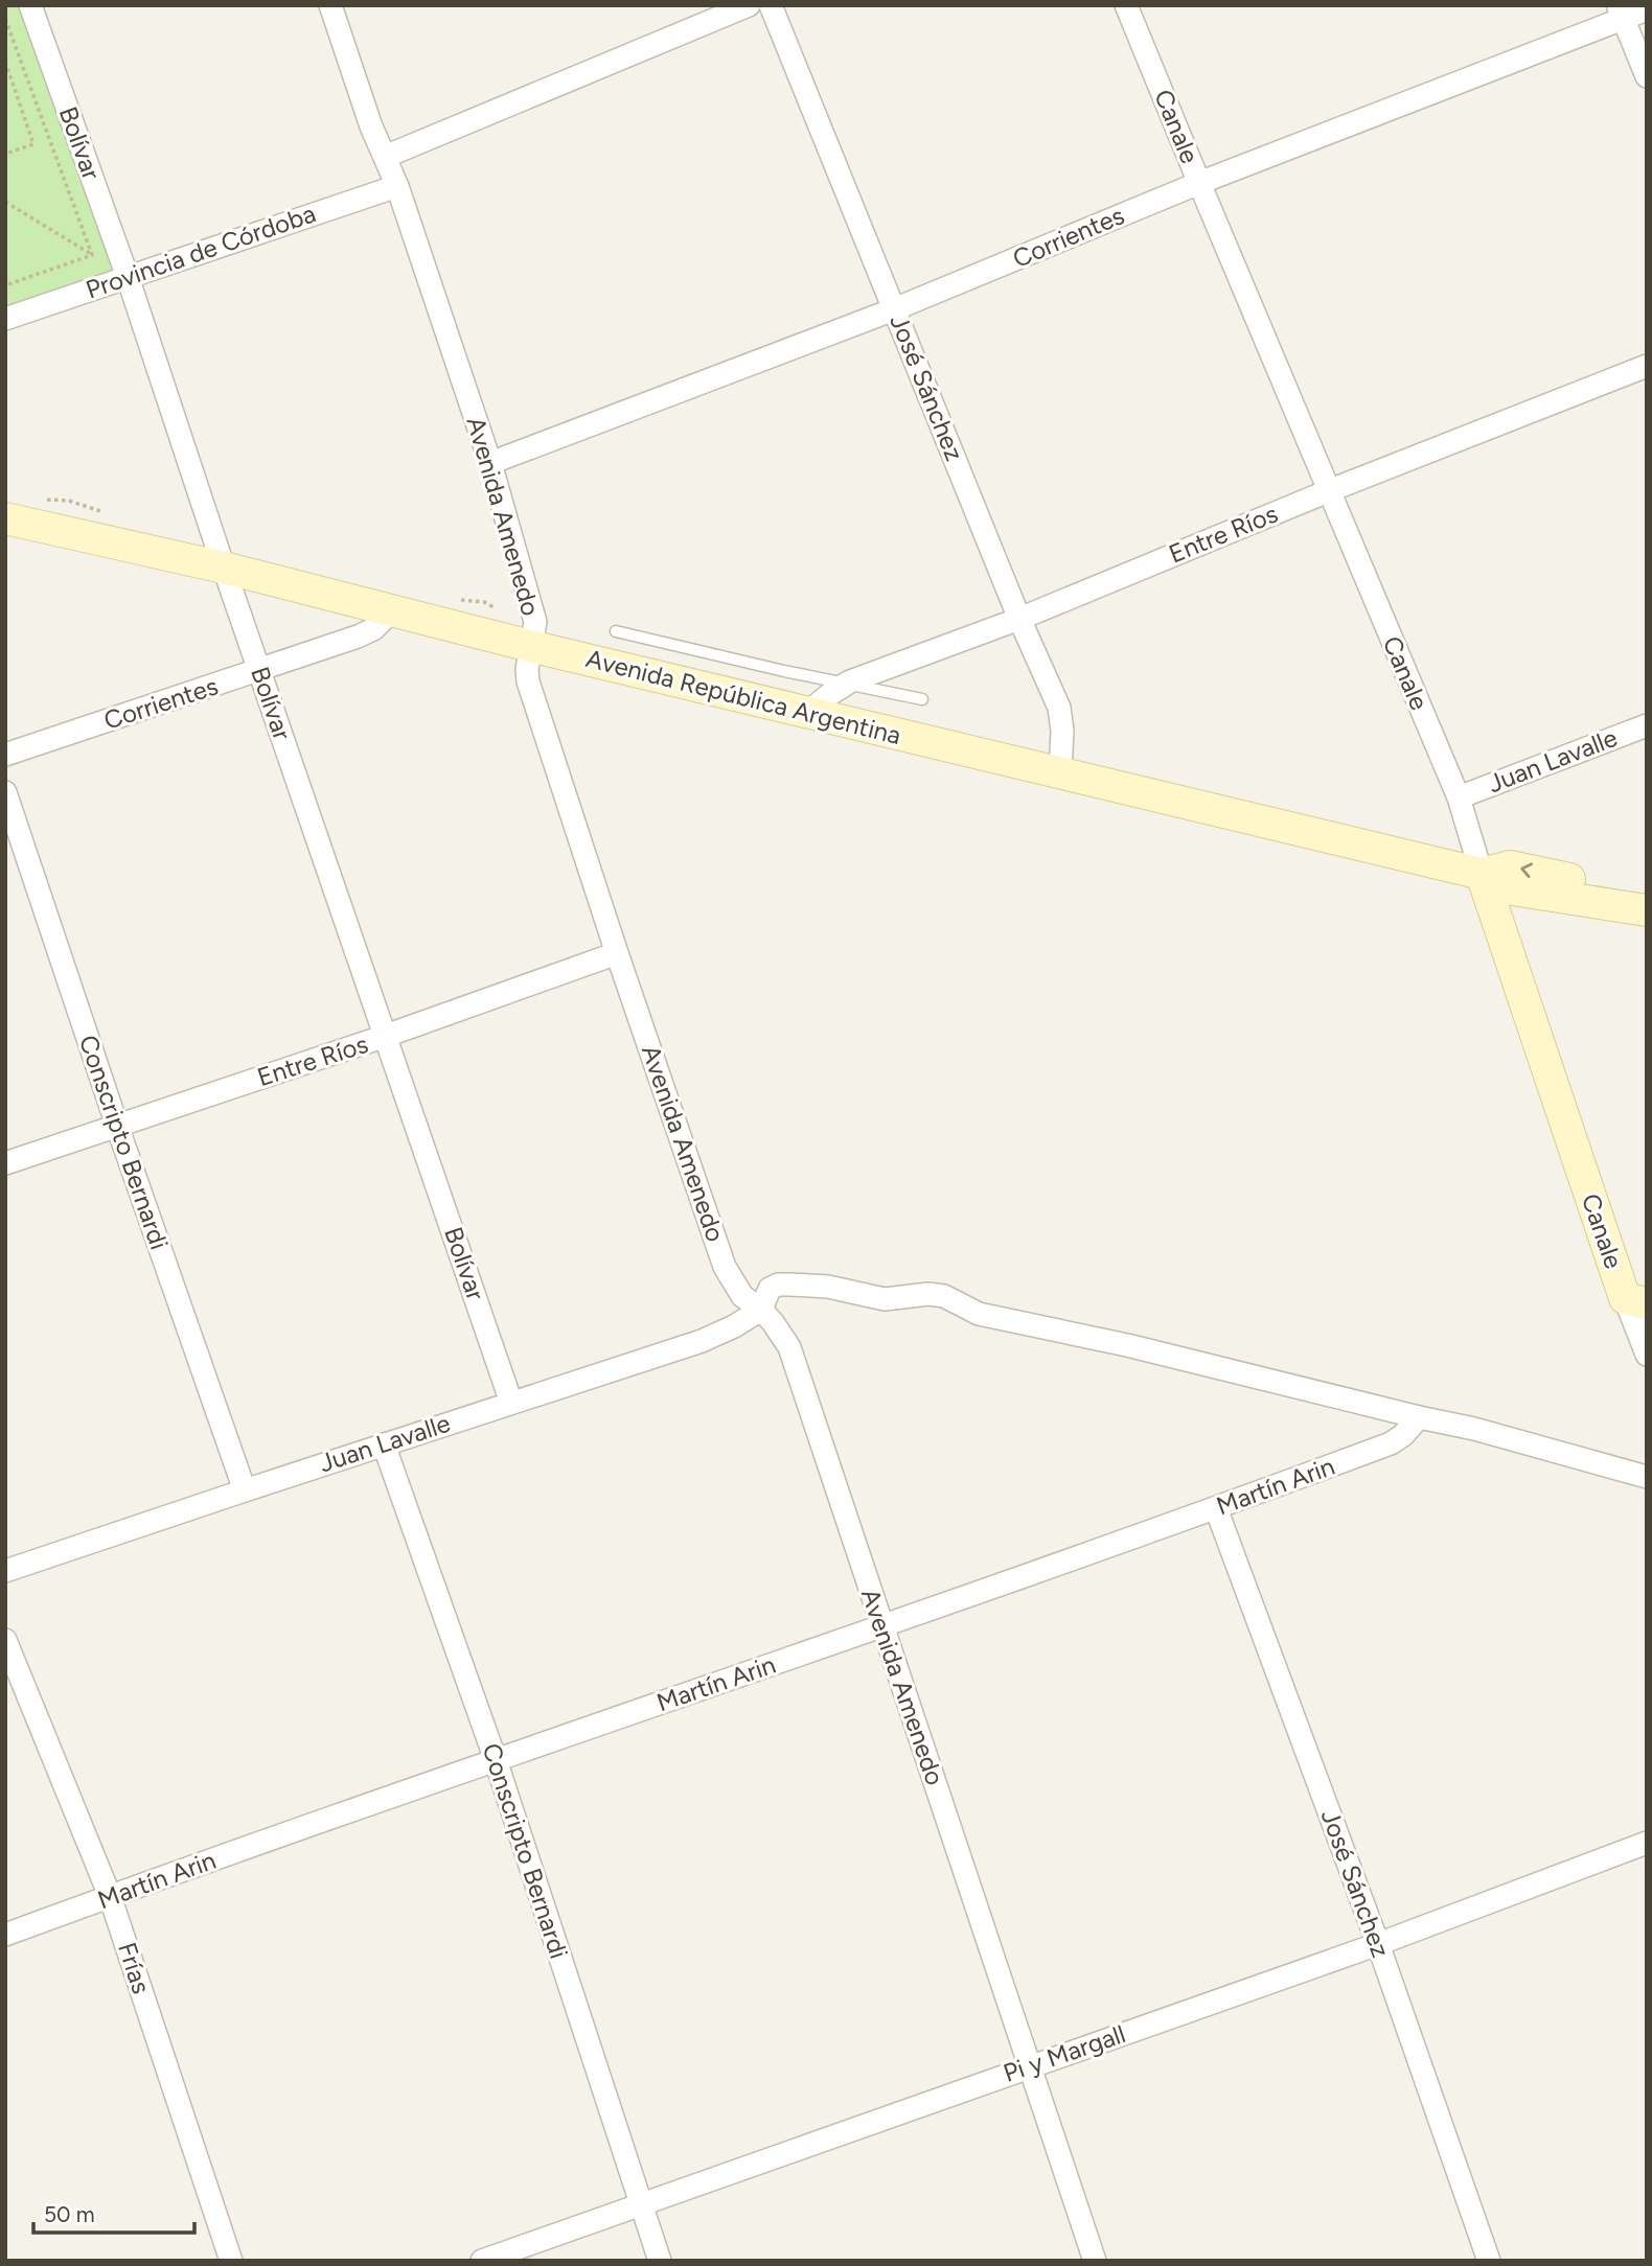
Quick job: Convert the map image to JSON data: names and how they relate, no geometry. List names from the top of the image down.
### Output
{
  "streets": {
    "main road": ["Canale", "Avenida República Argentina"],
    "street": [
      "Bolívar",
      "Corrientes",
      "Provincia de Córdoba",
      "José Sánchez",
      "Avenida Amenedo",
      "Entre Ríos",
      "Juan Lavalle",
      "Conscripto Bernardi",
      "Martín Arin",
      "Frías",
      "Pi y Margall"
    ]
  },
  "crossings": [
    ["Canale", "Corrientes"],
    ["Canale", "Entre Ríos"],
    ["Canale", "Avenida República Argentina"],
    ["Canale", "Juan Lavalle"],
    ["Bolívar", "Corrientes"],
    ["Bolívar", "Provincia de Córdoba"],
    ["Bolívar", "Entre Ríos"],
    ["Bolívar", "Avenida República Argentina"],
    ["Bolívar", "Juan Lavalle"],
    ["Corrientes", "José Sánchez"],
    ["Corrientes", "Avenida Amenedo"],
    ["Corrientes", "Avenida República Argentina"],
    ["Provincia de Córdoba", "Avenida Amenedo"],
    ["José Sánchez", "Entre Ríos"],
    ["José Sánchez", "Avenida República Argentina"],
    ["José Sánchez", "Martín Arin"],
    ["José Sánchez", "Pi y Margall"],
    ["Avenida Amenedo", "Entre Ríos"],
    ["Avenida Amenedo", "Avenida República Argentina"],
    ["Avenida Amenedo", "Juan Lavalle"],
    ["Avenida Amenedo", "Martín Arin"],
    ["Avenida Amenedo", "Pi y Margall"],
    ["Entre Ríos", "Avenida República Argentina"],
    ["Entre Ríos", "Conscripto Bernardi"],
    ["Juan Lavalle", "Conscripto Bernardi"],
    ["Juan Lavalle", "Martín Arin"],
    ["Conscripto Bernardi", "Martín Arin"],
    ["Conscripto Bernardi", "Pi y Margall"],
    ["Martín Arin", "Frías"]
  ],
  "scale_bar": "50 m"
}
